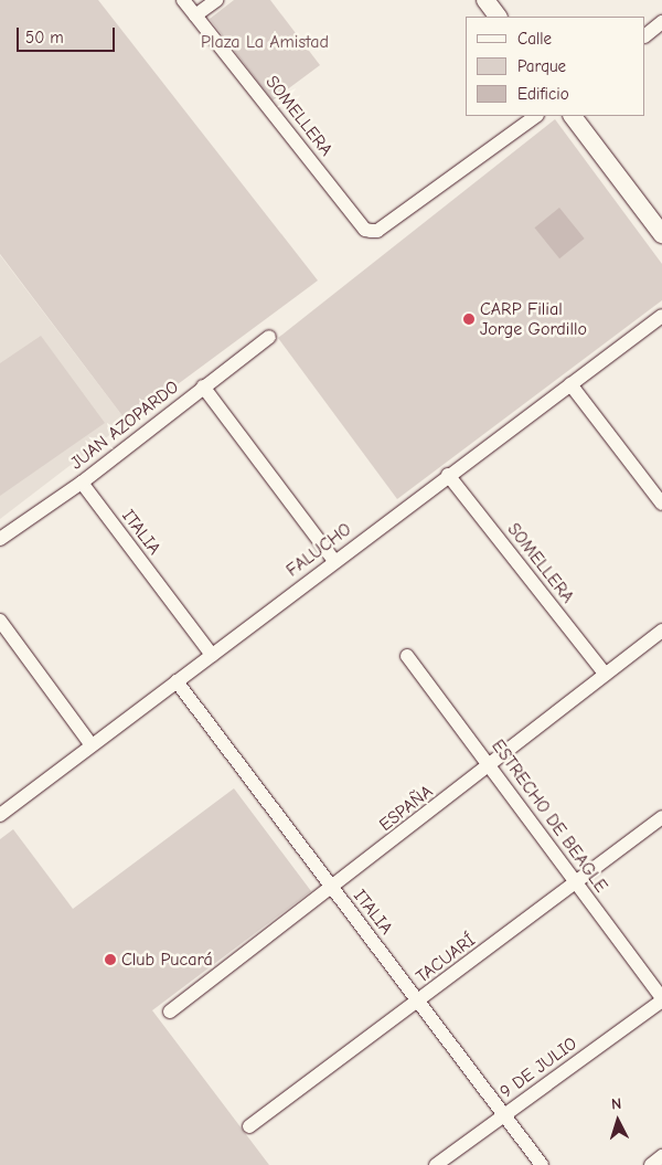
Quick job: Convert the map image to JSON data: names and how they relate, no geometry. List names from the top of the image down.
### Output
{
  "streets": {
    "street": [
      "SOMELLERA",
      "JUAN AZOPARDO",
      "ITALIA",
      "FALUCHO",
      "ESPAÑA",
      "ESTRECHO DE BEAGLE",
      "TACUARÍ",
      "9 DE JULIO"
    ]
  },
  "crossings": [
    ["SOMELLERA", "FALUCHO"],
    ["SOMELLERA", "ESPAÑA"],
    ["JUAN AZOPARDO", "ITALIA"],
    ["ITALIA", "FALUCHO"],
    ["ITALIA", "ESPAÑA"],
    ["ITALIA", "TACUARÍ"],
    ["ITALIA", "9 DE JULIO"],
    ["ESPAÑA", "ESTRECHO DE BEAGLE"],
    ["ESTRECHO DE BEAGLE", "TACUARÍ"],
    ["ESTRECHO DE BEAGLE", "9 DE JULIO"]
  ],
  "parks": ["Plaza La Amistad"],
  "places": ["CARP Filial Jorge Gordillo", "Club Pucará"],
  "legend": ["Calle", "Parque", "Edificio"],
  "scale_bar": "50 m",
  "north": "top"
}
